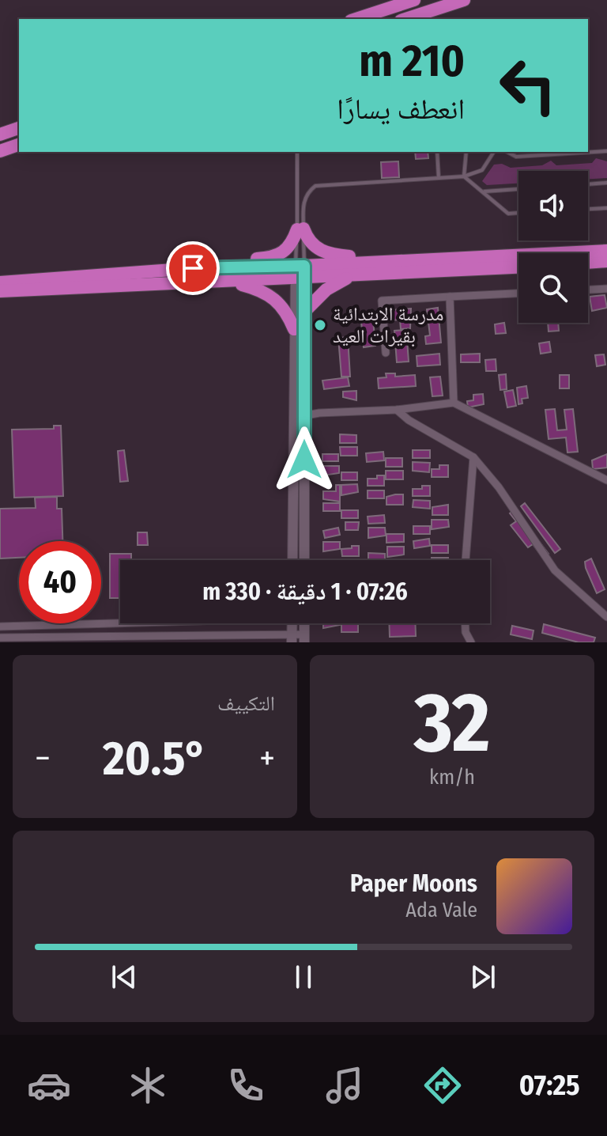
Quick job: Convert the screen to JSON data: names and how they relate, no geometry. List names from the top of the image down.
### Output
{
  "places": ["مدرسة الابتدائية بقيرات العيد"],
  "page": {
    "turn": ["210 m", "انعطف يسارًا"],
    "limit": "40",
    "trip": "07:26 · 1 دقيقة · 330 m",
    "tile": [
      ["32", "km/h"],
      "التكييف"
    ],
    "heat": ["−", "20.5°", "+"],
    "song": ["Paper Moons", "Ada Vale"],
    "tabs": "07:25"
  }
}
